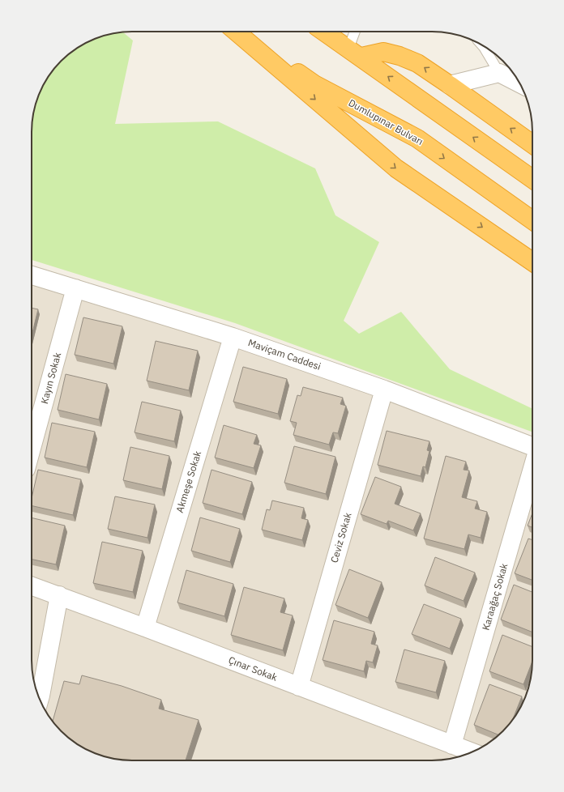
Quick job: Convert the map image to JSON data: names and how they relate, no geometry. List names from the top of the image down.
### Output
{
  "streets": {
    "highway": ["Dumlupınar Bulvarı"],
    "street": [
      "Maviçam Caddesi",
      "Kayın Sokak",
      "Akmeşe Sokak",
      "Ceviz Sokak",
      "Karaağaç Sokak",
      "Çınar Sokak"
    ]
  },
  "crossings": [
    ["Maviçam Caddesi", "Kayın Sokak"],
    ["Maviçam Caddesi", "Akmeşe Sokak"],
    ["Maviçam Caddesi", "Ceviz Sokak"],
    ["Akmeşe Sokak", "Çınar Sokak"],
    ["Ceviz Sokak", "Çınar Sokak"],
    ["Karaağaç Sokak", "Çınar Sokak"]
  ]
}
